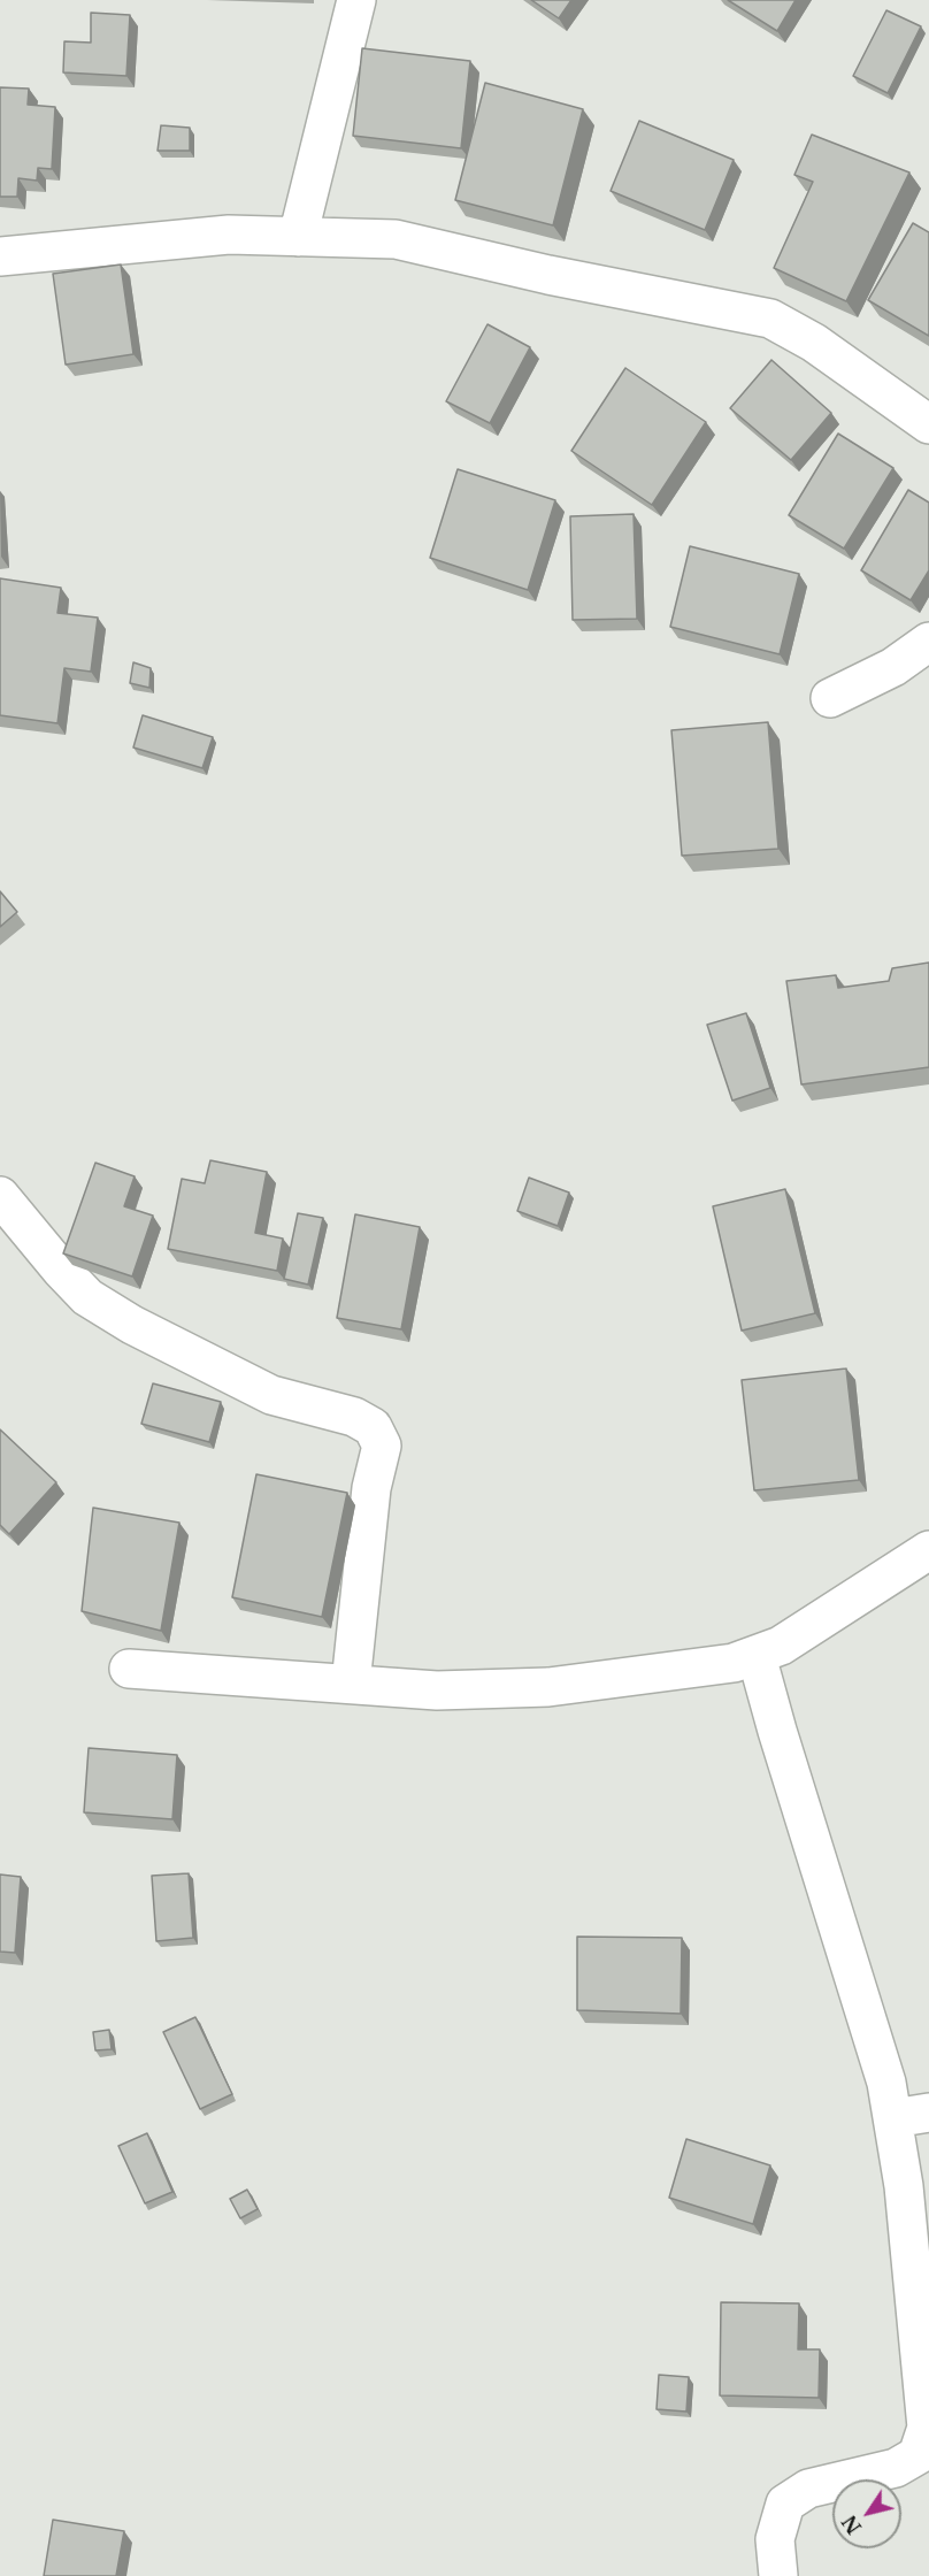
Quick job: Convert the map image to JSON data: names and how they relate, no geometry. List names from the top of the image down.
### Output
{
  "north": "bottom left"
}
